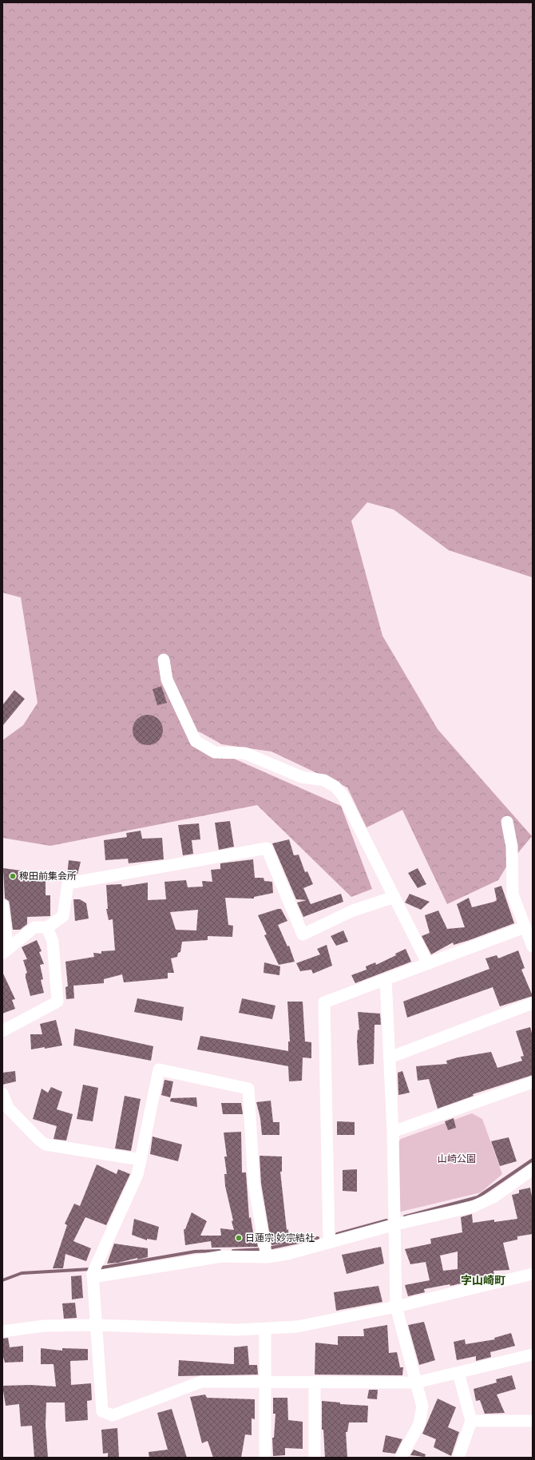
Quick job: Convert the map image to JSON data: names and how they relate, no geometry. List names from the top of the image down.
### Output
{
  "districts": ["字山崎町"],
  "parks": ["山崎公園"],
  "places": ["稗田前集会所", "日蓮宗 妙宗結社"]
}
